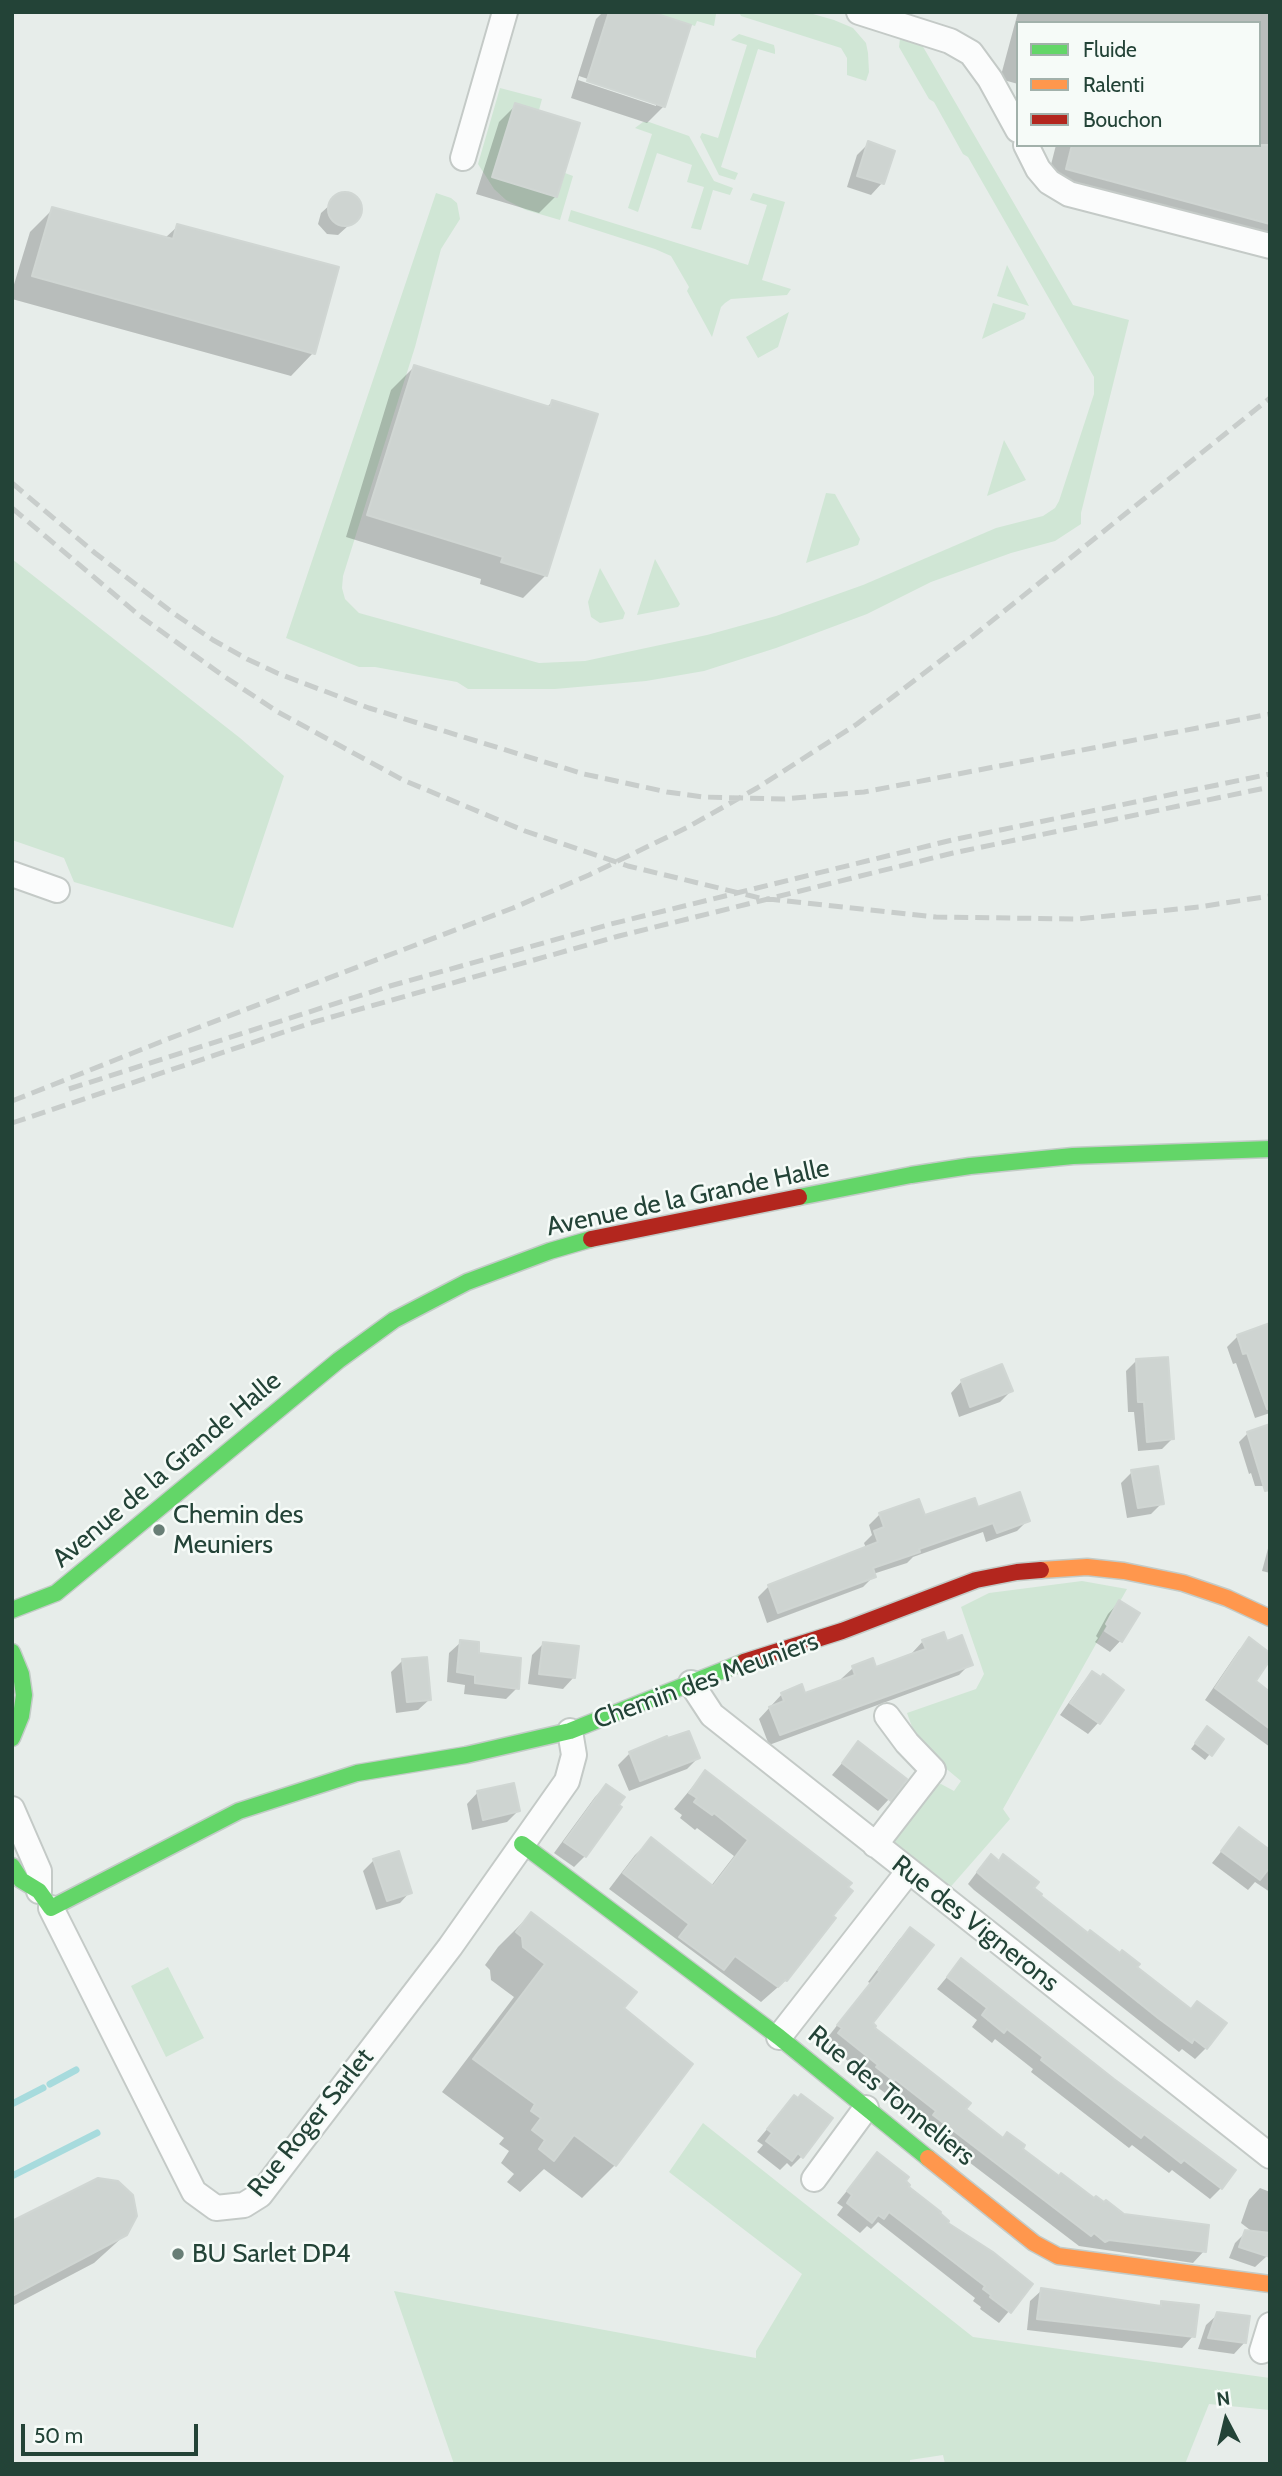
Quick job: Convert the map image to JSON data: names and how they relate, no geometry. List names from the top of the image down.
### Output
{
  "streets": {
    "street": [
      "Avenue de la Grande Halle",
      "Chemin des Meuniers",
      "Rue des Vignerons",
      "Rue des Tonneliers",
      "Rue Roger Sarlet"
    ]
  },
  "crossings": [
    ["Chemin des Meuniers", "Rue des Vignerons"],
    ["Chemin des Meuniers", "Rue Roger Sarlet"],
    ["Rue des Tonneliers", "Rue Roger Sarlet"]
  ],
  "places": ["Chemin des Meuniers", "BU Sarlet DP4"],
  "legend": ["Fluide", "Ralenti", "Bouchon"],
  "scale_bar": "50 m",
  "north": "top"
}
